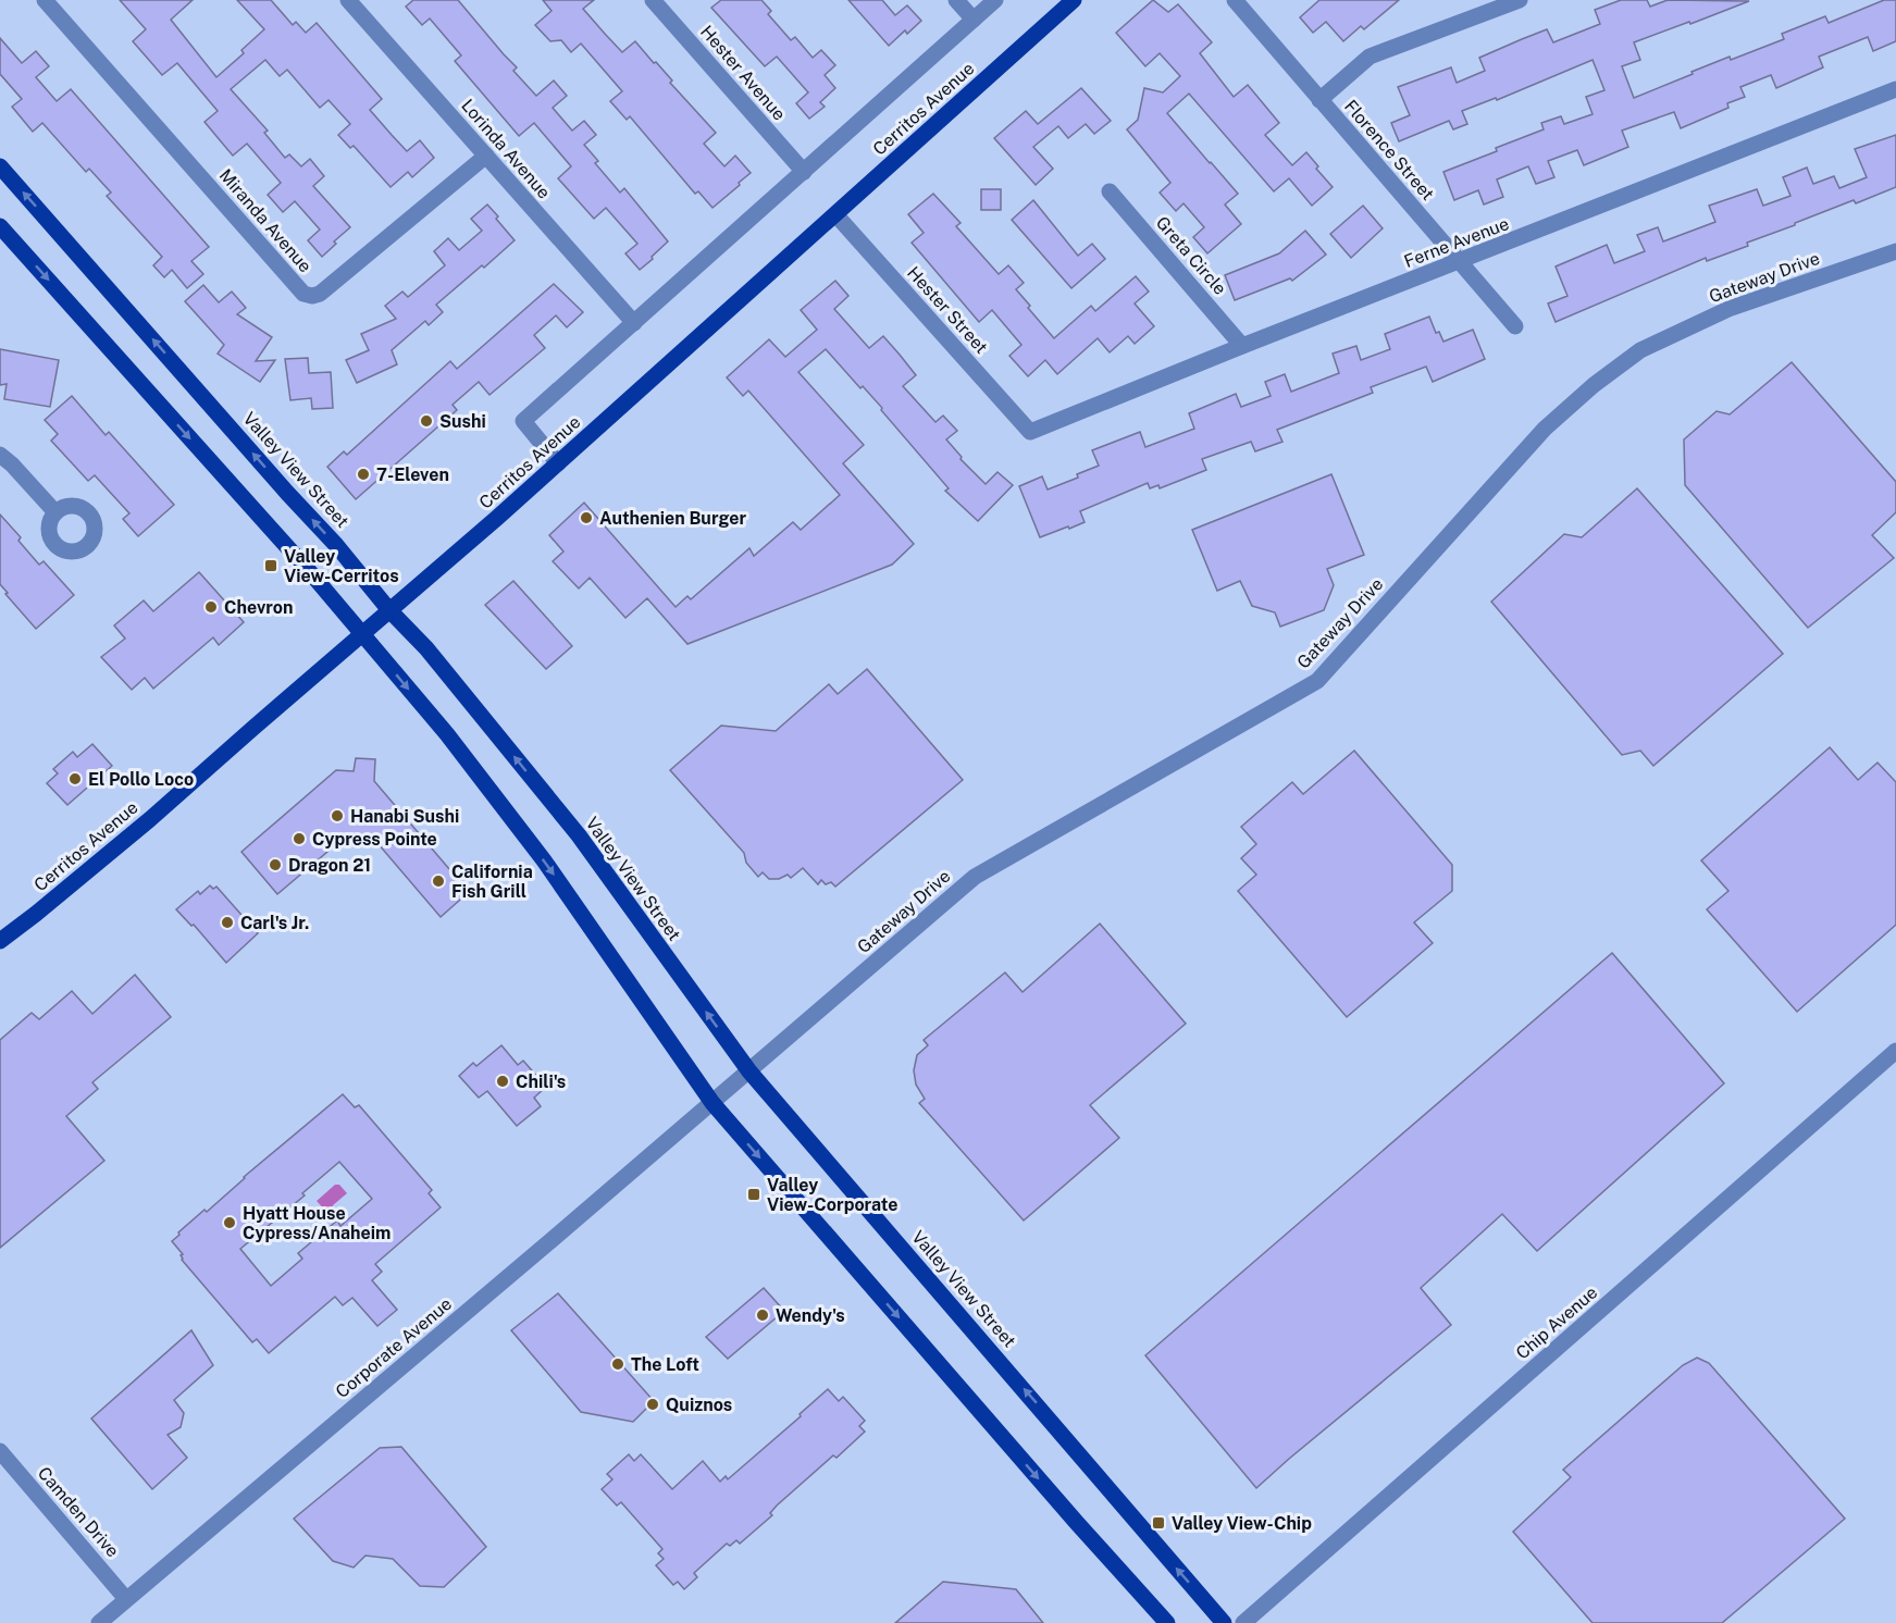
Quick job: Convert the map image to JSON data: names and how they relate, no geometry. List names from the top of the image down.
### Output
{
  "streets": {
    "main road": ["Cerritos Avenue", "Valley View Street"],
    "street": [
      "Hester Avenue",
      "Lorinda Avenue",
      "Florence Street",
      "Miranda Avenue",
      "Ferne Avenue",
      "Greta Circle",
      "Gateway Drive",
      "Hester Street",
      "Chip Avenue",
      "Corporate Avenue",
      "Camden Drive"
    ]
  },
  "crossings": [
    ["Cerritos Avenue", "Hester Street"],
    ["Cerritos Avenue", "Valley View Street"],
    ["Lorinda Avenue", "Miranda Avenue"],
    ["Florence Street", "Ferne Avenue"],
    ["Ferne Avenue", "Greta Circle"],
    ["Ferne Avenue", "Hester Street"],
    ["Gateway Drive", "Valley View Street"],
    ["Gateway Drive", "Corporate Avenue"],
    ["Corporate Avenue", "Camden Drive"]
  ],
  "places": {
    "other": [
      "Sushi",
      "7-Eleven",
      "Authenien Burger",
      "Chevron",
      "El Pollo Loco",
      "Hanabi Sushi",
      "Cypress Pointe",
      "Dragon 21",
      "California Fish Grill",
      "Carl's Jr.",
      "Chili's",
      "Hyatt House Cypress/Anaheim",
      "Wendy's",
      "The Loft",
      "Quiznos"
    ],
    "transit": ["Valley View-Cerritos", "Valley View-Corporate", "Valley View-Chip"]
  }
}
